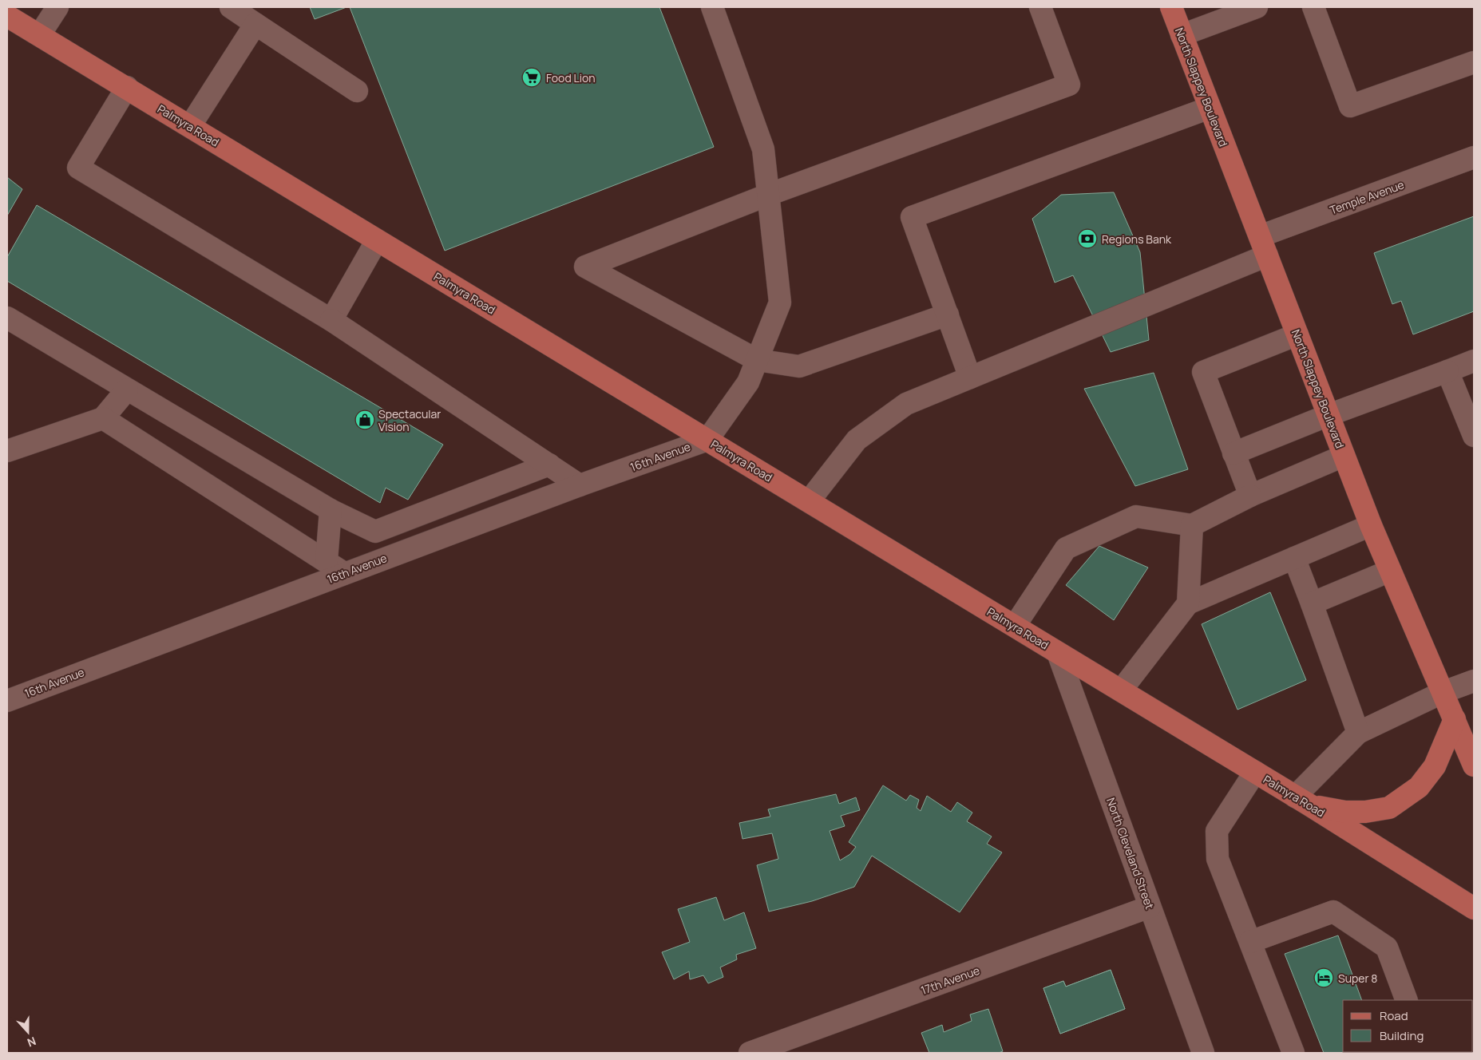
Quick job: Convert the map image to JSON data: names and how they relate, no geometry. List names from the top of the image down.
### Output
{
  "streets": {
    "main road": ["North Slappey Boulevard", "Palmyra Road"],
    "street": [
      "Temple Avenue",
      "16th Avenue",
      "North Cleveland Street",
      "17th Avenue"
    ]
  },
  "crossings": [
    ["North Slappey Boulevard", "Temple Avenue"],
    ["Palmyra Road", "Temple Avenue"],
    ["Palmyra Road", "16th Avenue"],
    ["Palmyra Road", "North Cleveland Street"],
    ["North Cleveland Street", "17th Avenue"]
  ],
  "places": {
    "supermarket": ["Food Lion"],
    "bank": ["Regions Bank"],
    "shop": ["Spectacular Vision"],
    "hotel": ["Super 8"]
  },
  "legend": ["Road", "Building"],
  "north": "bottom"
}
